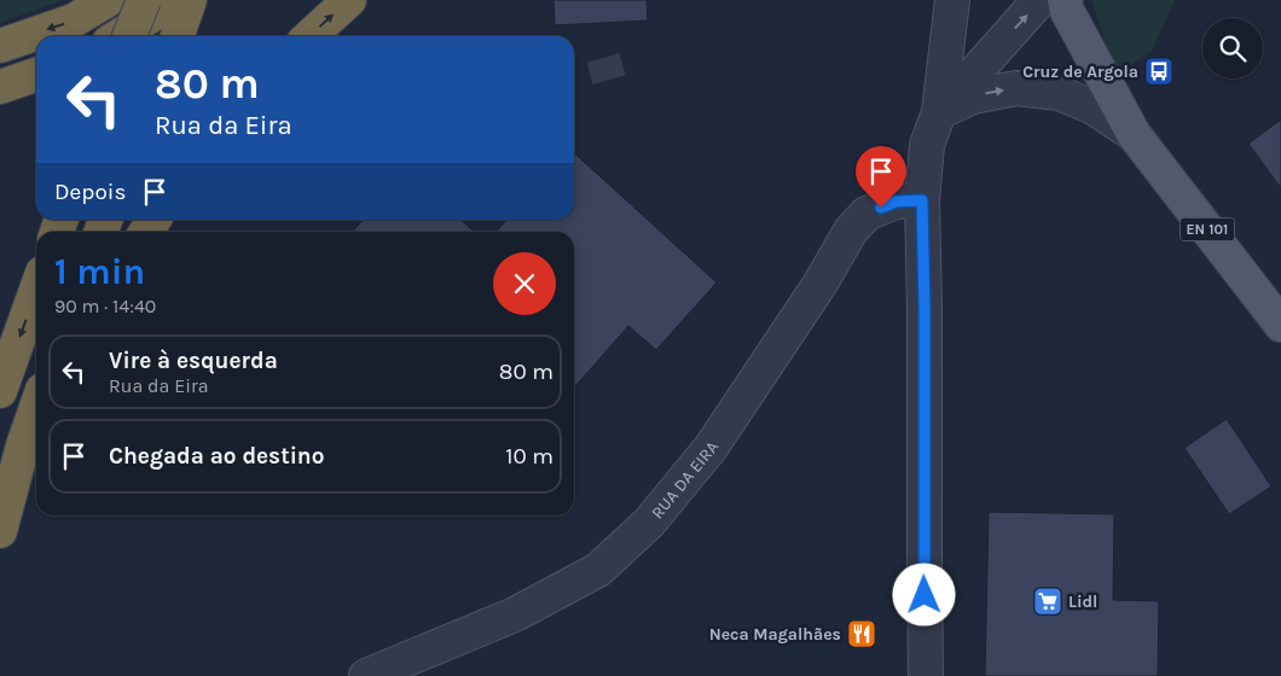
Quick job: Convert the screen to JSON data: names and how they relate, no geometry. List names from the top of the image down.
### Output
{
  "streets": {
    "main road": ["EN 101"],
    "street": ["RUA DA EIRA"]
  },
  "places": {
    "bus stop": ["Cruz de Argola"],
    "supermarket": ["Lidl"],
    "restaurant": ["Neca Magalhães"]
  },
  "page": {
    "turn": ["80 m", "Rua da Eira"],
    "then": "Depois",
    "heading": ["1 min", "90 m · 14:40"],
    "list": [
      {
        "name": "Vire à esquerda",
        "note": "Rua da Eira",
        "value": "80 m"
      },
      {
        "name": "Chegada ao destino",
        "value": "10 m"
      }
    ]
  }
}
